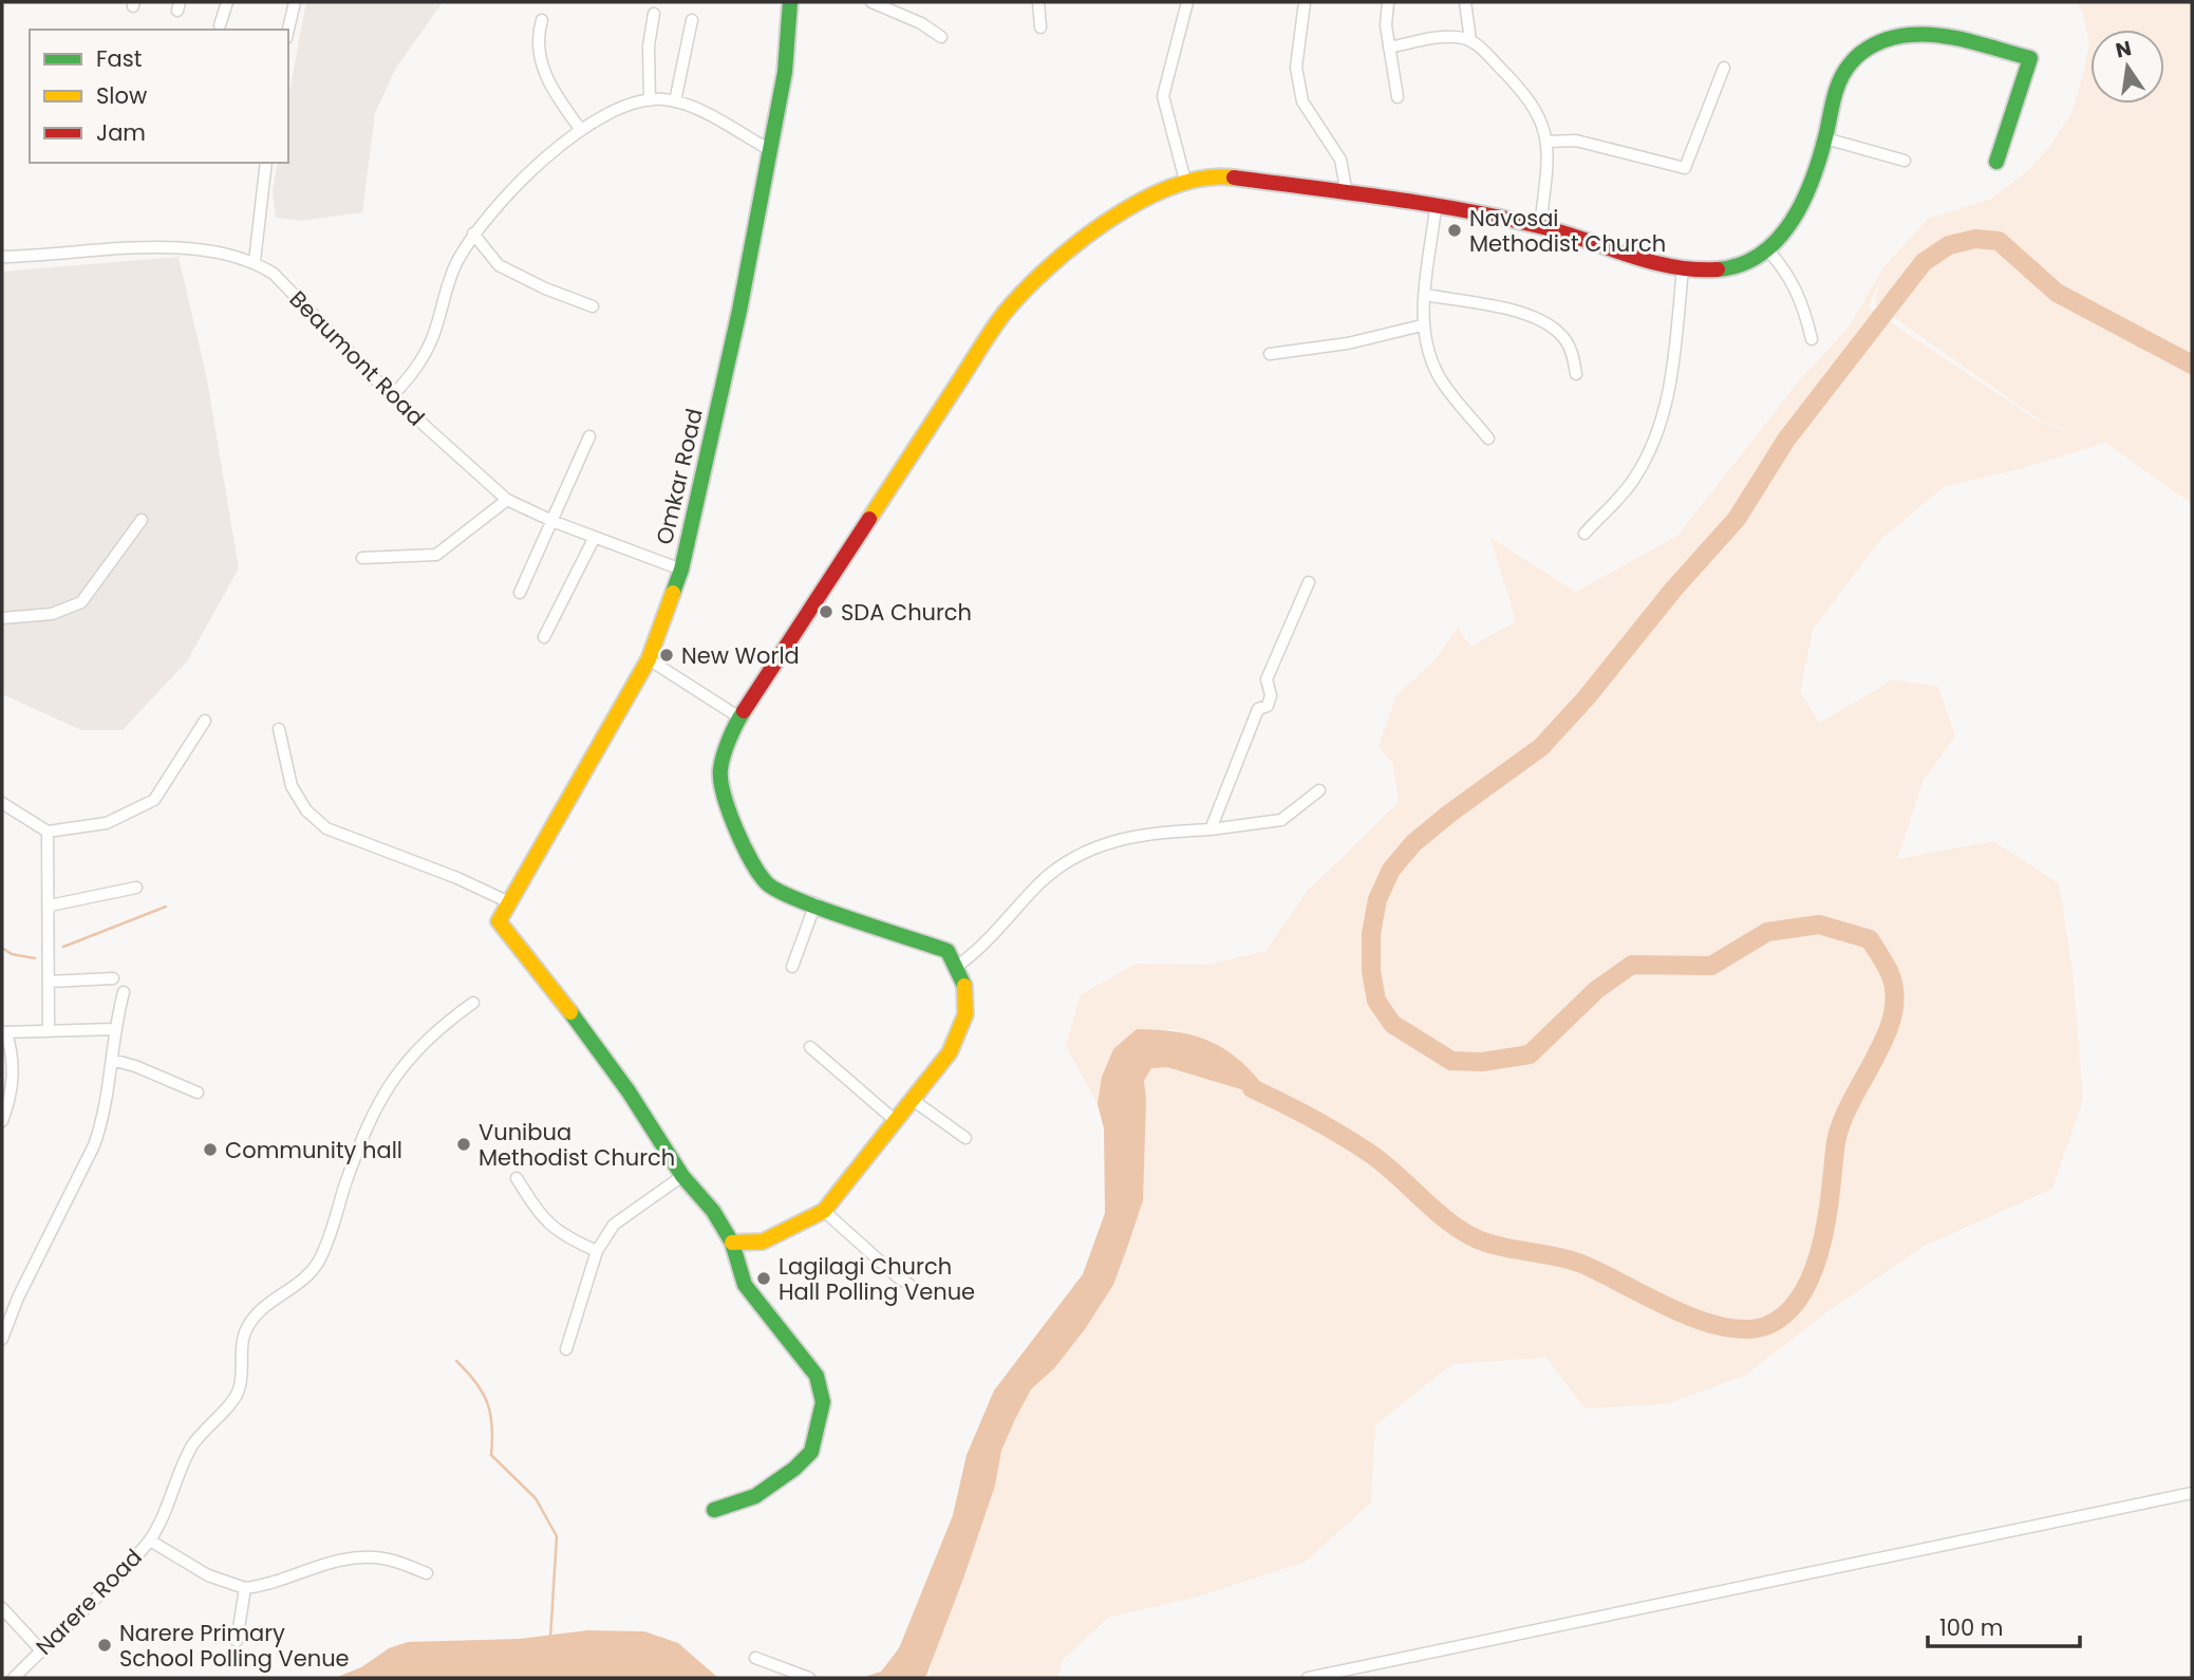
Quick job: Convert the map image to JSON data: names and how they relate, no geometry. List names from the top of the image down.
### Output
{
  "streets": {
    "street": ["Beaumont Road", "Omkar Road", "Narere Road"]
  },
  "crossings": [
    ["Beaumont Road", "Omkar Road"]
  ],
  "places": [
    "Navosai Methodist Church",
    "SDA Church",
    "New World",
    "Vunibua Methodist Church",
    "Community hall",
    "Lagilagi Church Hall Polling Venue",
    "Narere Primary School Polling Venue"
  ],
  "legend": ["Fast", "Slow", "Jam"],
  "scale_bar": "100 m",
  "north": "top"
}
